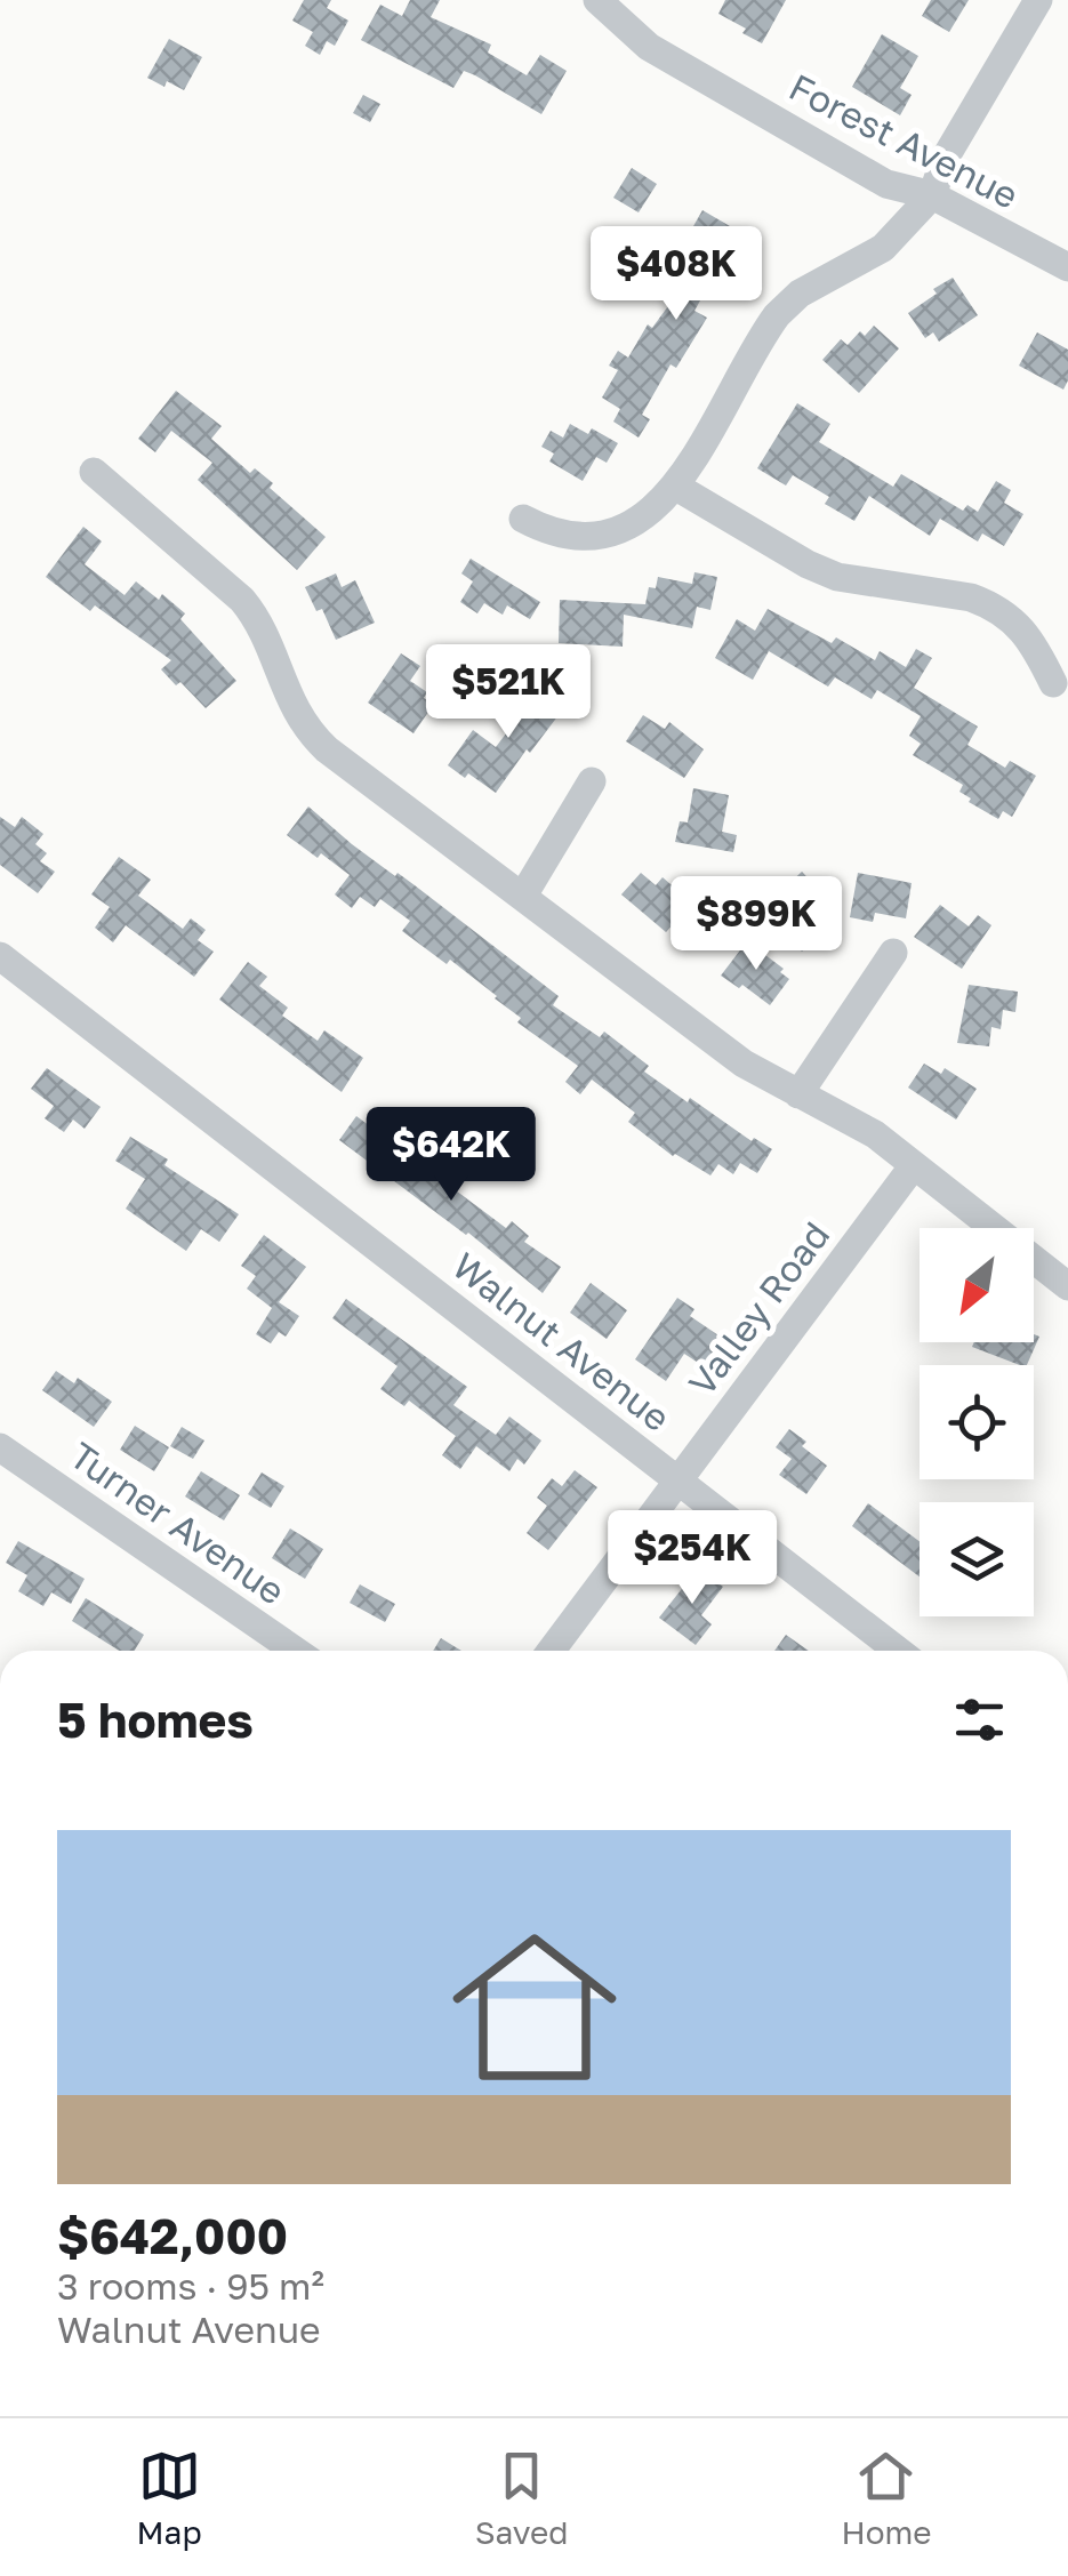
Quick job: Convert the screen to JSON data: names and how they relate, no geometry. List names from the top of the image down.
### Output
{
  "streets": {
    "street": [
      "Forest Avenue",
      "Valley Road",
      "Walnut Avenue",
      "Turner Avenue"
    ]
  },
  "crossings": [
    ["Valley Road", "Walnut Avenue"]
  ],
  "north": "bottom left",
  "page": {
    "price": [
      "$408K",
      "$521K",
      "$899K",
      "$642K",
      "$254K"
    ],
    "heading": "5 homes",
    "list": [
      {
        "name": "$642,000",
        "note": "3 rooms · 95 m² · Walnut Avenue"
      }
    ],
    "tabs": ["Map", "Saved", "Home"]
  }
}
